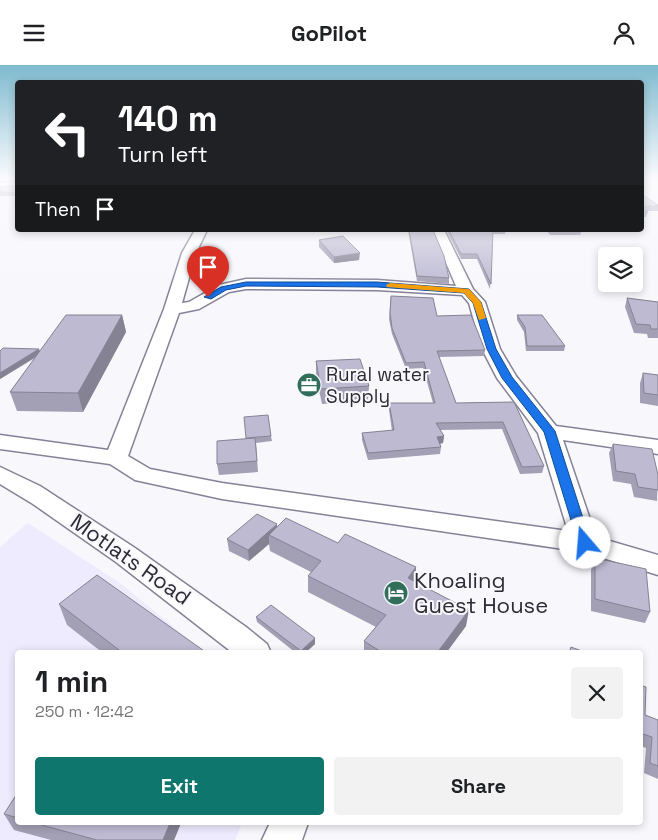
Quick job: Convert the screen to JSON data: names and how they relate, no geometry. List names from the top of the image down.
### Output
{
  "streets": {
    "street": ["Motlats Road"]
  },
  "places": {
    "office": ["Rural water Supply"],
    "hotel": ["Khoaling Guest House"]
  },
  "page": {
    "header": "GoPilot",
    "turn": ["140 m", "Turn left"],
    "then": "Then",
    "heading": ["1 min", "250 m · 12:42"],
    "buttons": ["Exit", "Share"]
  }
}
